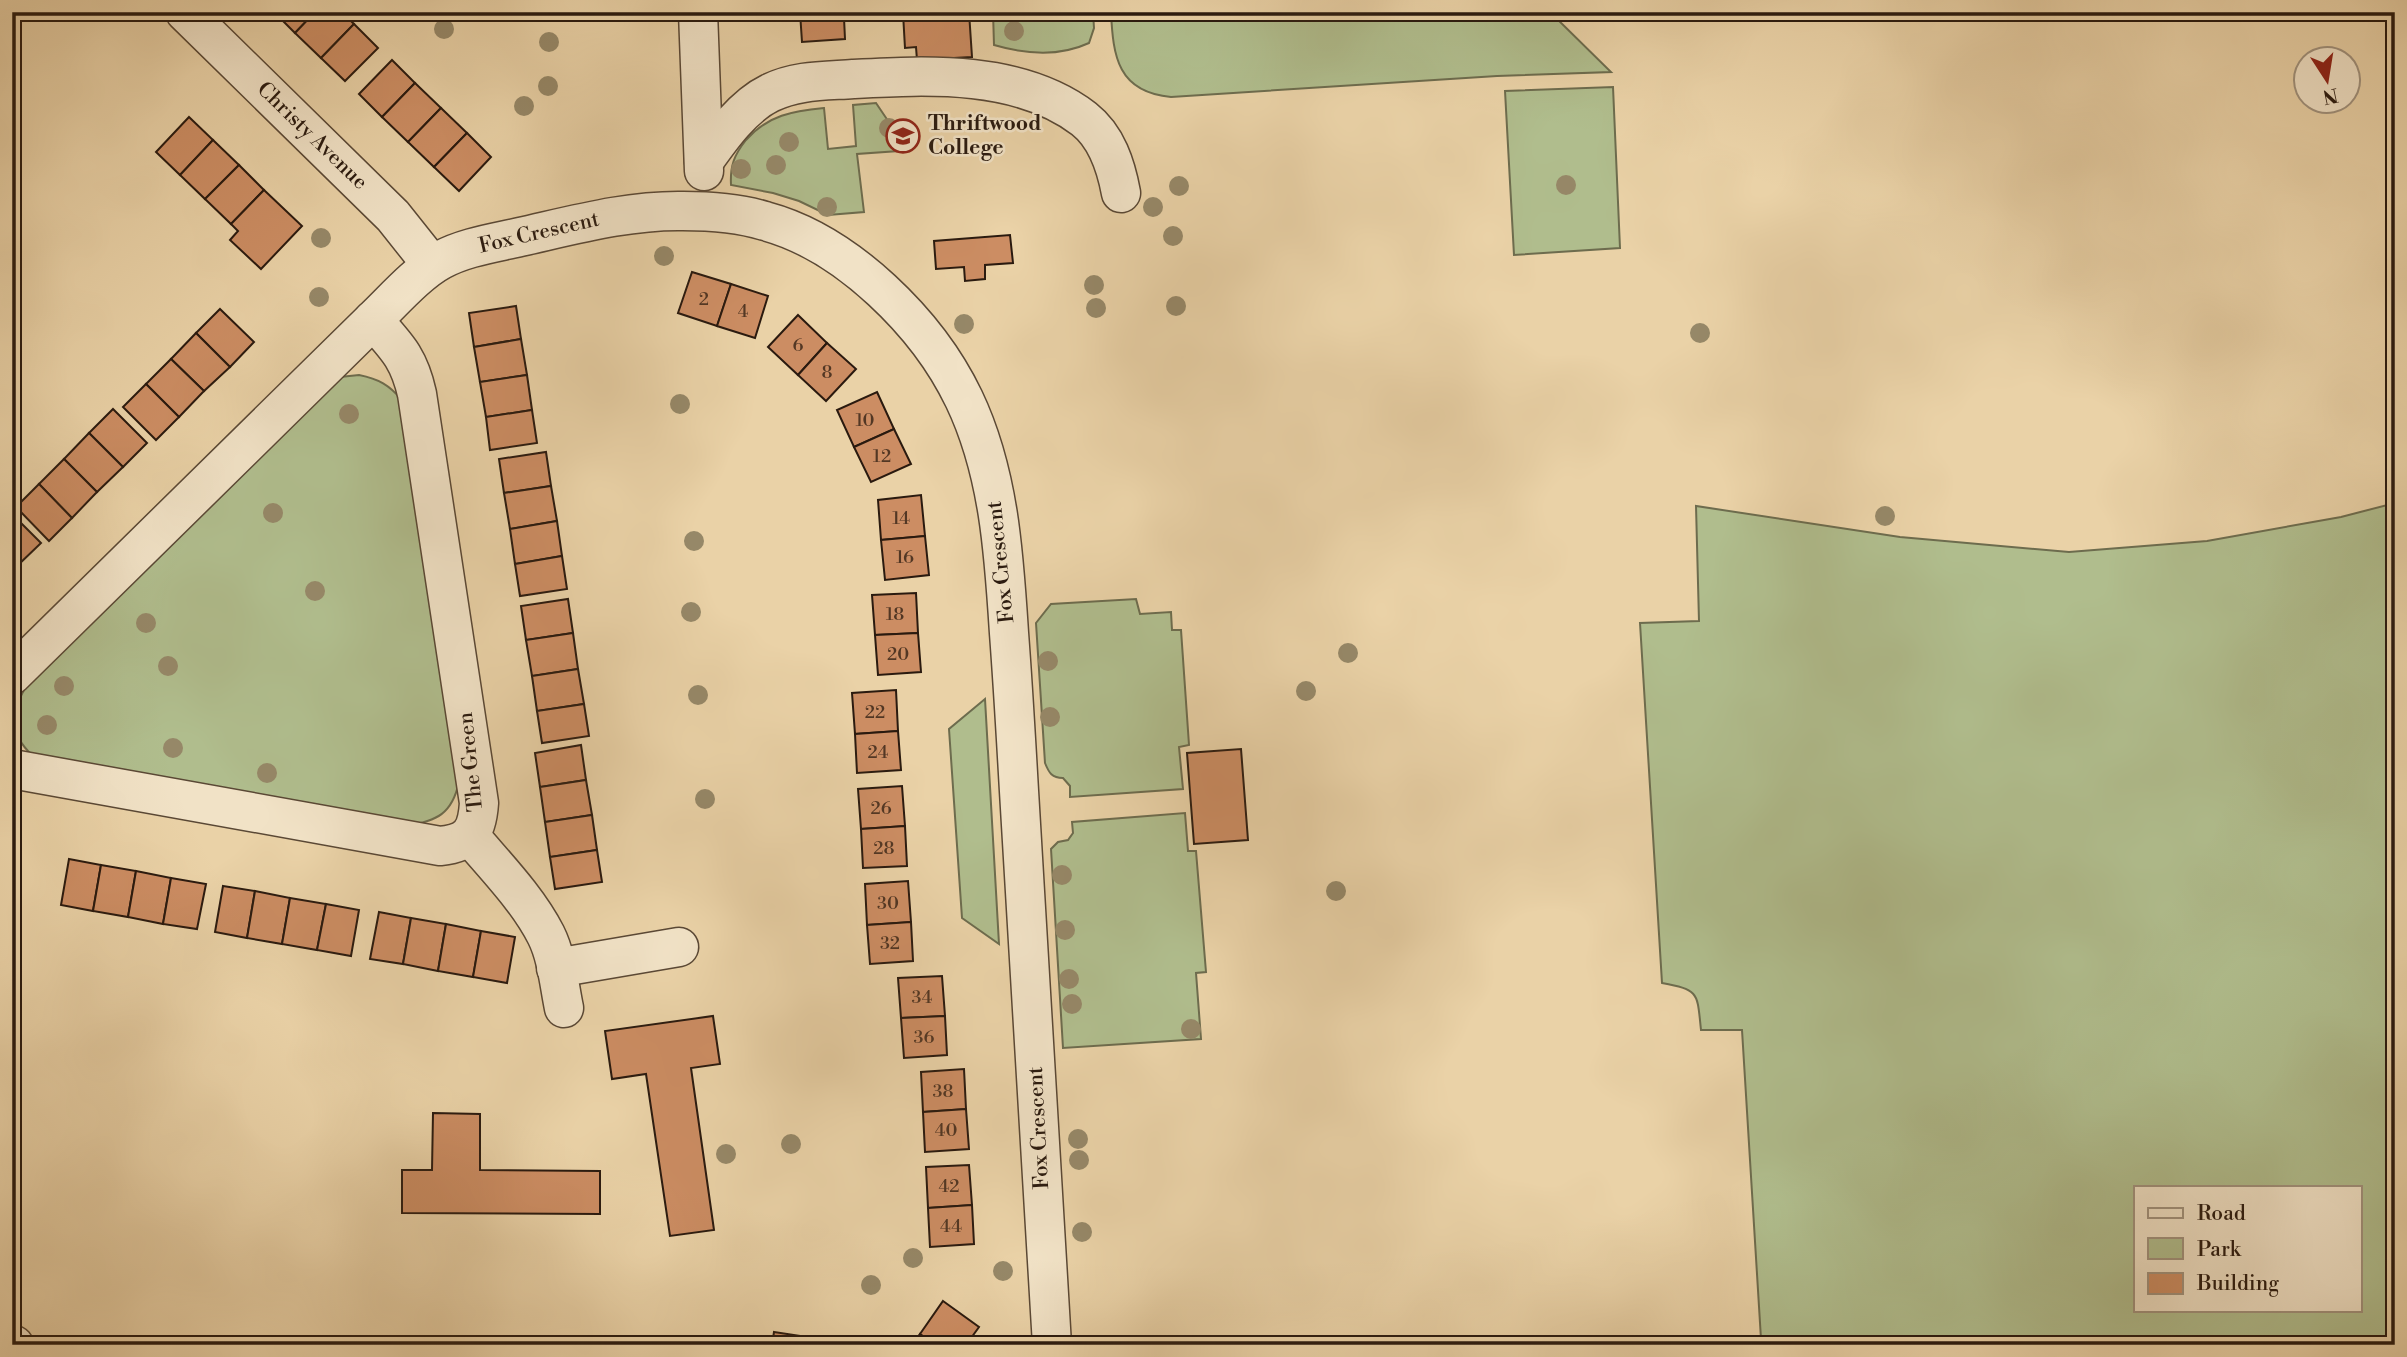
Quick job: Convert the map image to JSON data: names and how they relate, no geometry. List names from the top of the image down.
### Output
{
  "streets": {
    "street": ["Christy Avenue", "Fox Crescent", "The Green"]
  },
  "crossings": [
    ["Christy Avenue", "Fox Crescent"]
  ],
  "places": {
    "school or university": ["Thriftwood College"]
  },
  "house_numbers": [
    "2",
    "4",
    "6",
    "8",
    "10",
    "12",
    "14",
    "16",
    "18",
    "20",
    "22",
    "24",
    "26",
    "28",
    "30",
    "32",
    "34",
    "36",
    "38",
    "40",
    "42",
    "44"
  ],
  "legend": ["Road", "Park", "Building"],
  "north": "bottom"
}
